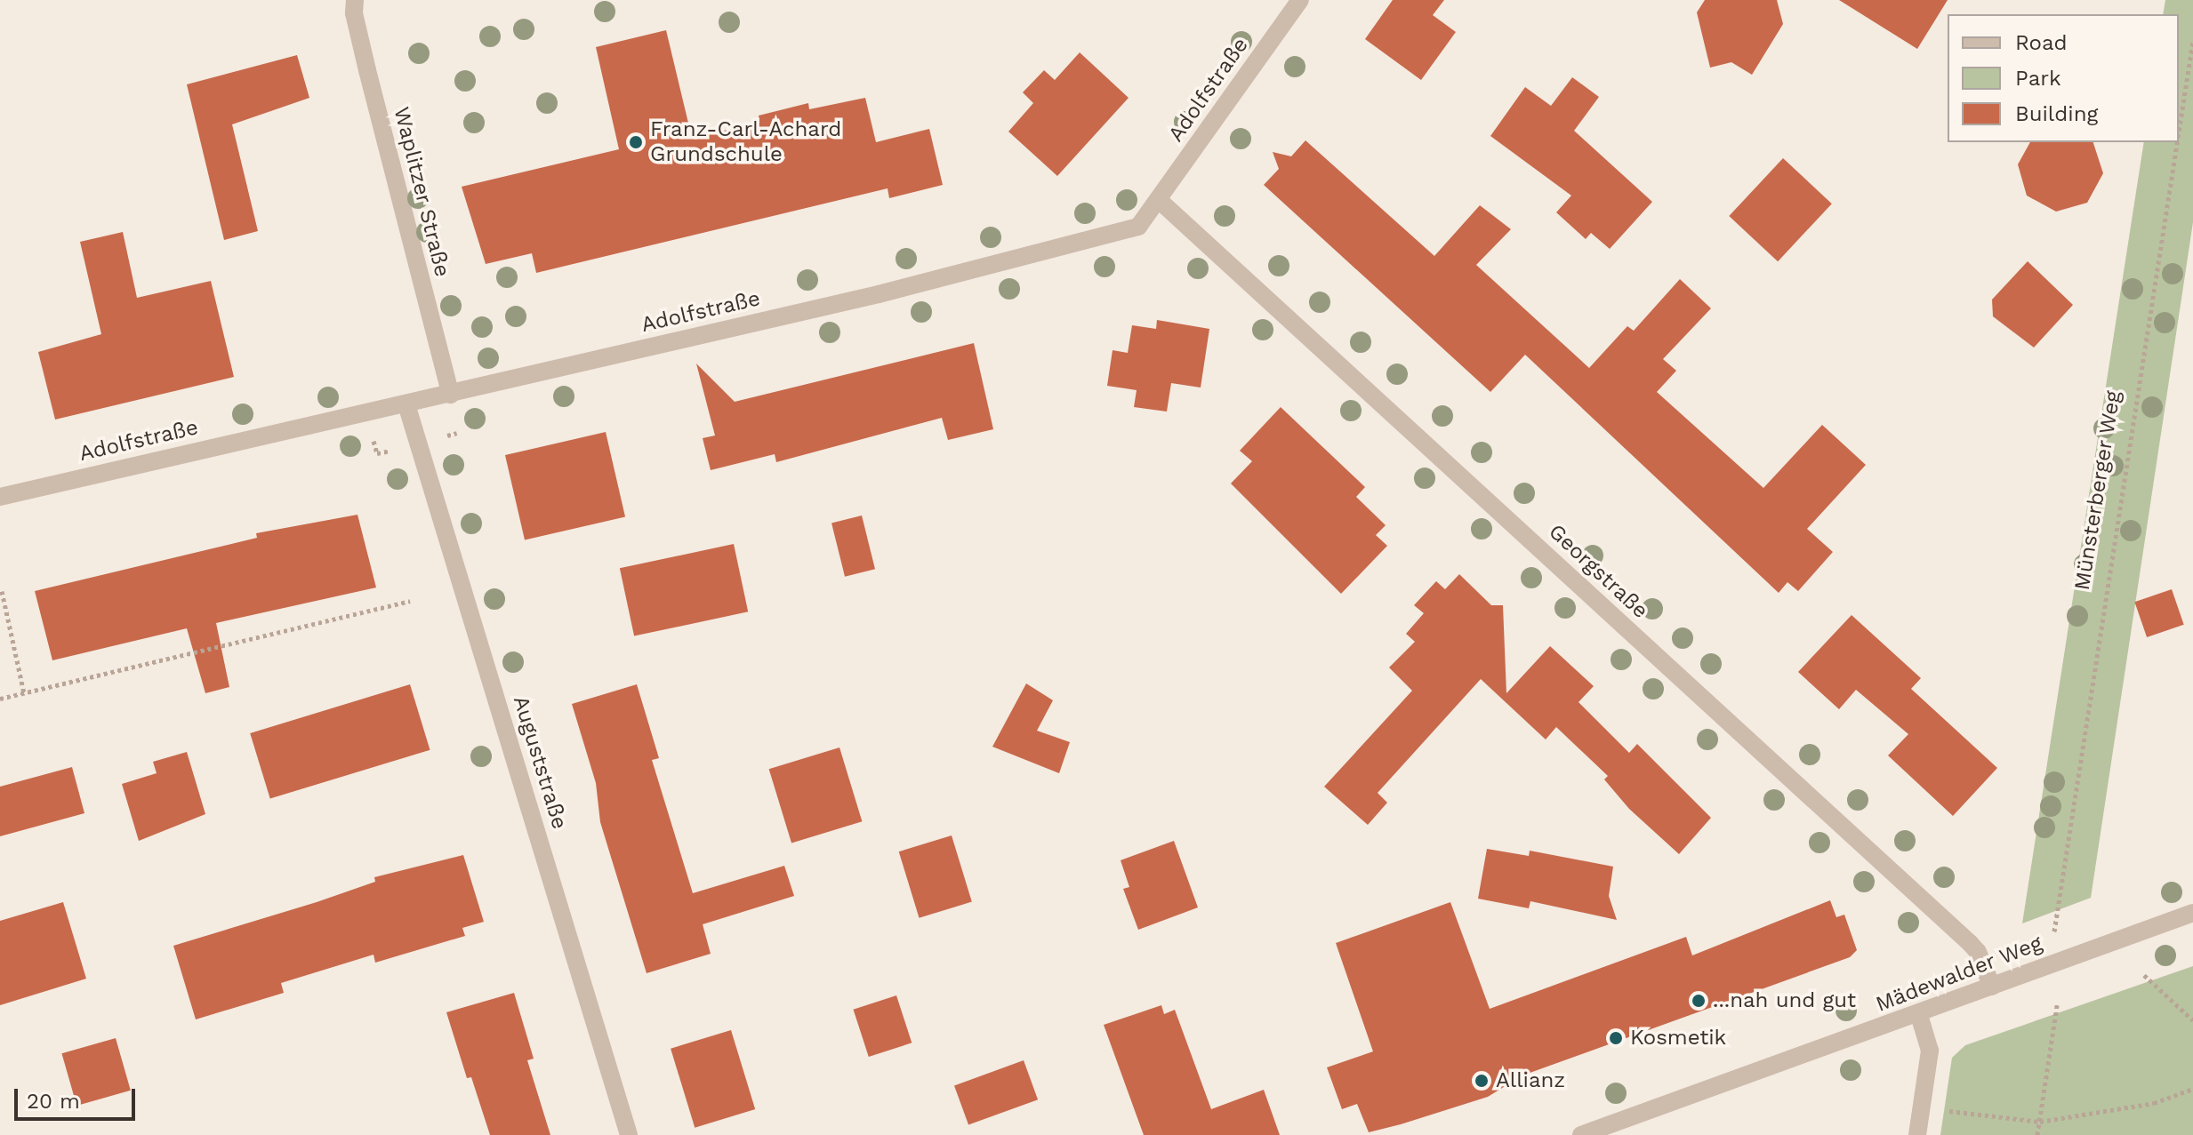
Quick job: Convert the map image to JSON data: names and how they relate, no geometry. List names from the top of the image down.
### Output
{
  "streets": {
    "street": [
      "Adolfstraße",
      "Waplitzer Straße",
      "Georgstraße",
      "Auguststraße",
      "Mädewalder Weg"
    ],
    "path": ["Münsterberger Weg"]
  },
  "crossings": [
    ["Adolfstraße", "Waplitzer Straße"],
    ["Adolfstraße", "Georgstraße"],
    ["Adolfstraße", "Auguststraße"],
    ["Georgstraße", "Mädewalder Weg"]
  ],
  "places": [
    "Franz-Carl-Achard Grundschule",
    "...nah und gut",
    "Kosmetik",
    "Allianz"
  ],
  "legend": ["Road", "Park", "Building"],
  "scale_bar": "20 m"
}
